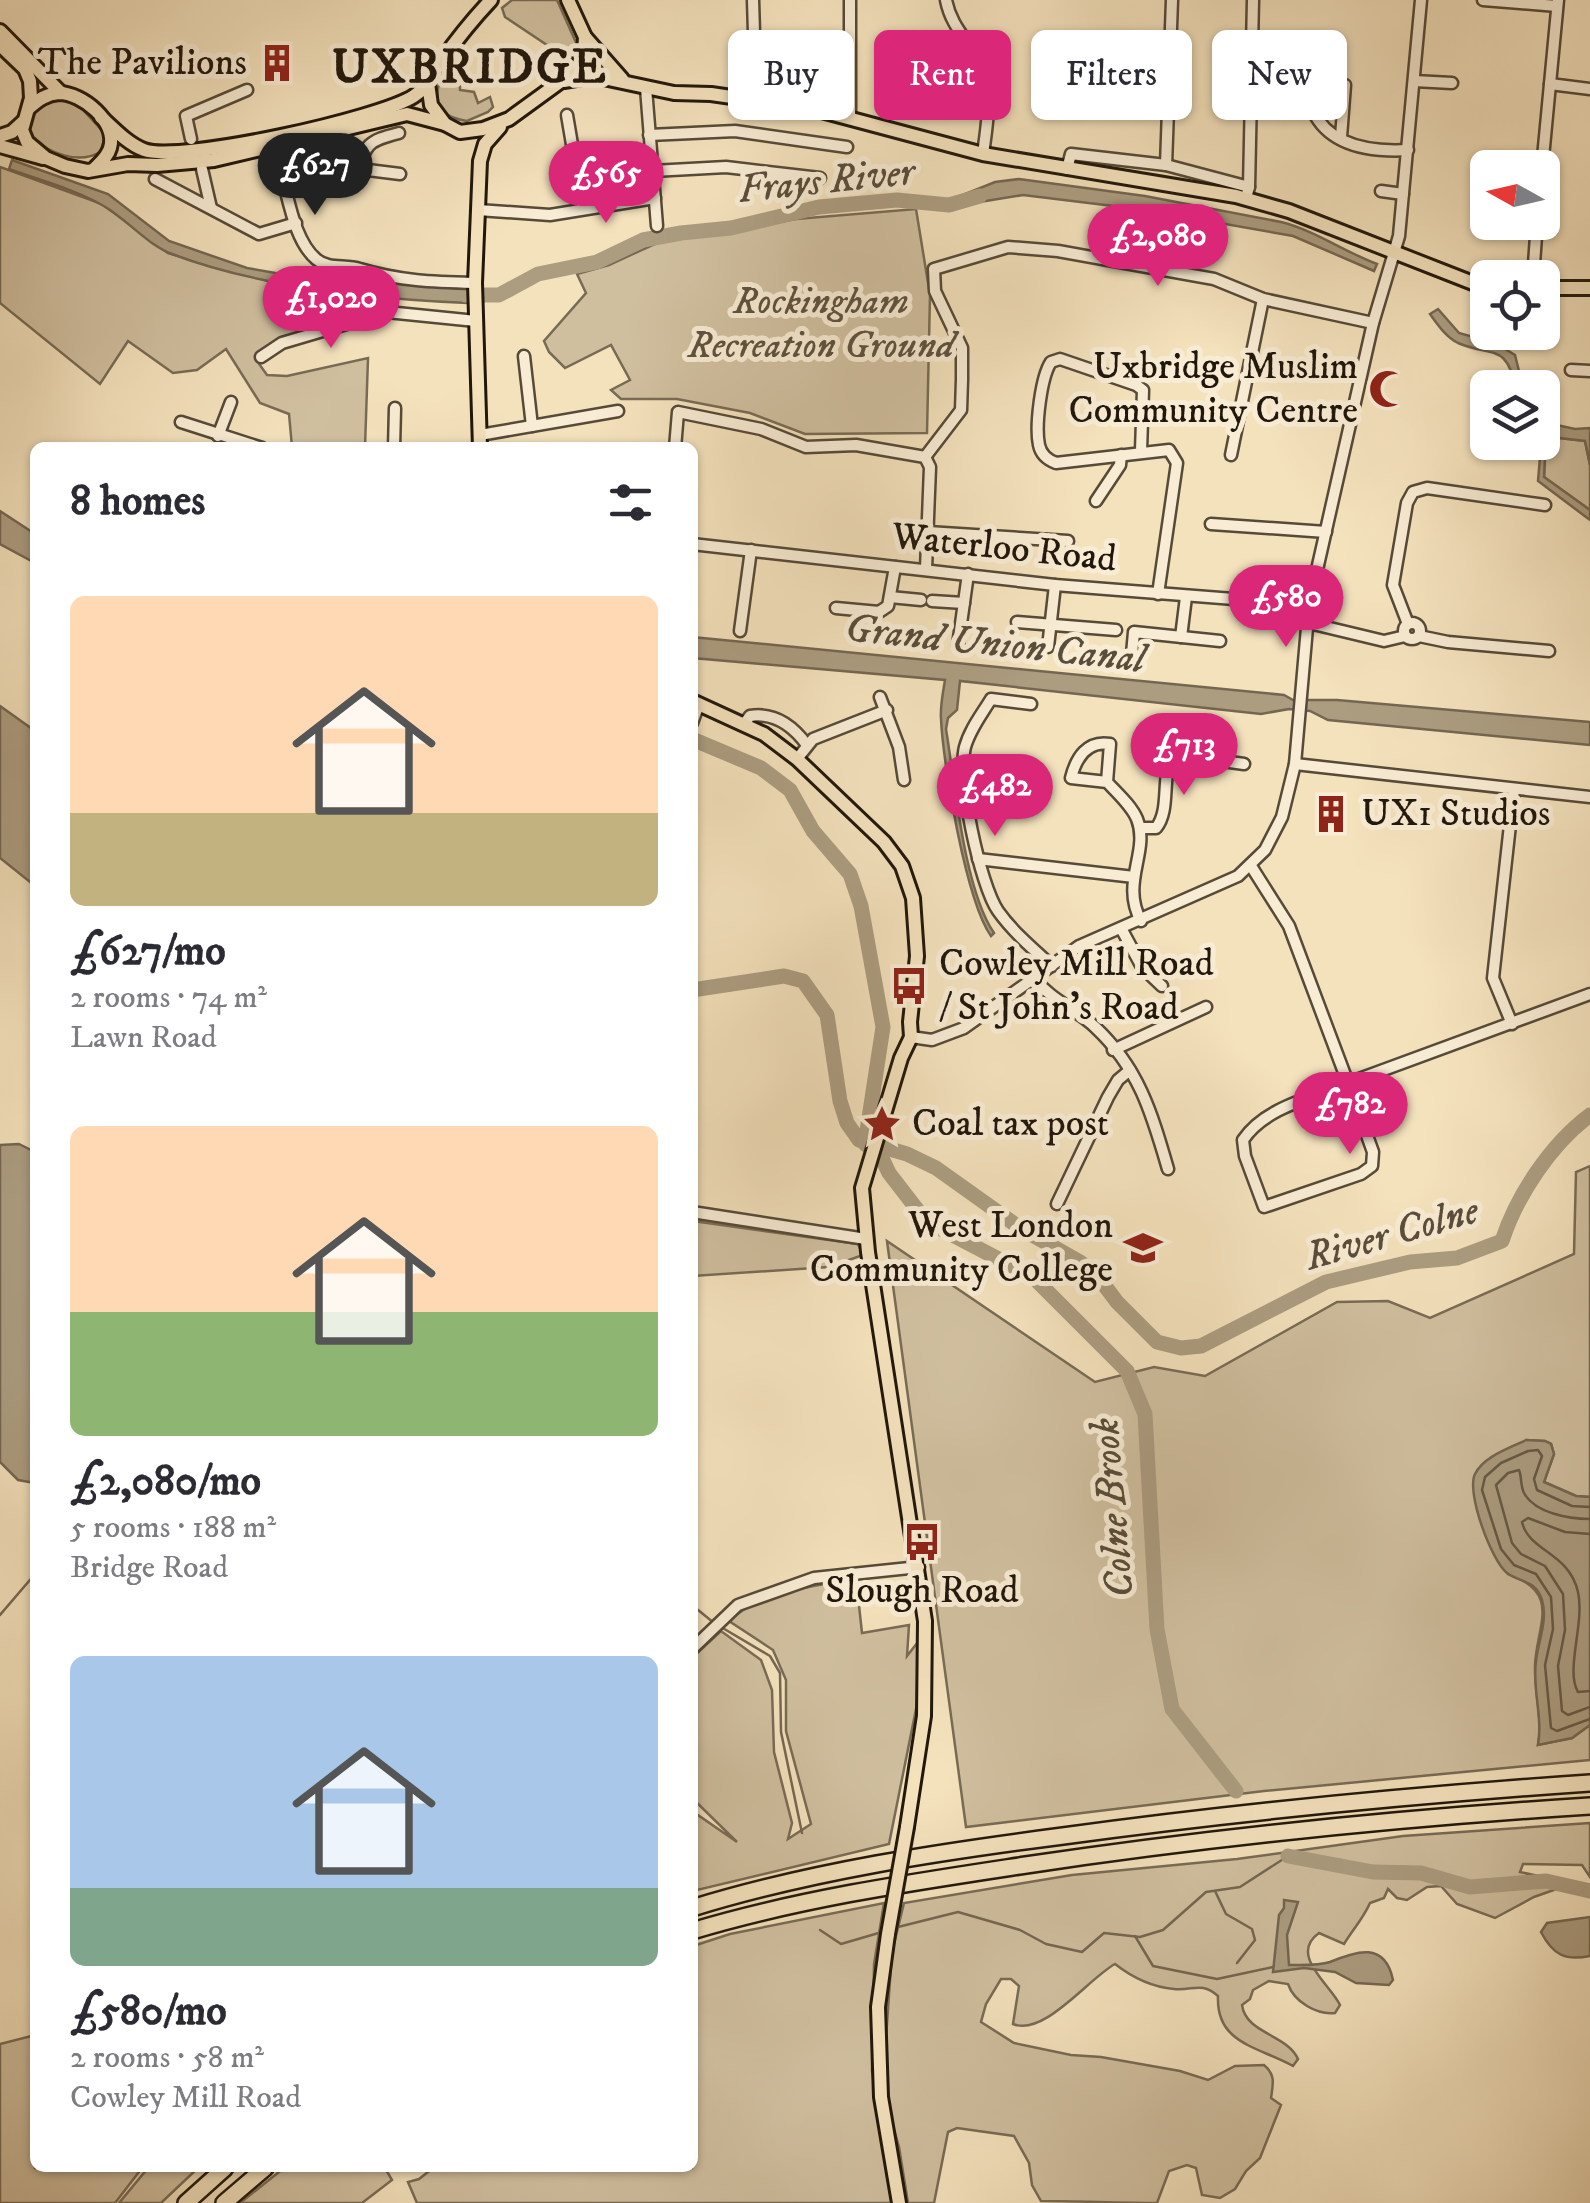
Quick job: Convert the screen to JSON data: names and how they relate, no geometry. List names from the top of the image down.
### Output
{
  "streets": {
    "street": ["Waterloo Road"]
  },
  "districts": ["UXBRIDGE"],
  "water": [
    "Frays River",
    "Grand Union Canal",
    "River Colne",
    "Colne Brook"
  ],
  "parks": ["Rockingham Recreation Ground"],
  "places": {
    "building": ["The Pavilions", "UX1 Studios"],
    "mosque": ["Uxbridge Muslim Community Centre"],
    "bus stop": ["Cowley Mill Road / St John's Road", "Slough Road"],
    "place": ["Coal tax post"],
    "school or university": ["West London Community College"]
  },
  "north": "left",
  "page": {
    "chip": [
      "Buy",
      "Rent",
      "Filters",
      "New"
    ],
    "price": [
      "£627",
      "£565",
      "£2,080",
      "£1,020",
      "£580",
      "£713",
      "£482",
      "£782"
    ],
    "heading": "8 homes",
    "list": [
      {
        "name": "£627/mo",
        "note": "2 rooms · 74 m² · Lawn Road"
      },
      {
        "name": "£2,080/mo",
        "note": "5 rooms · 188 m² · Bridge Road"
      },
      {
        "name": "£580/mo",
        "note": "2 rooms · 58 m² · Cowley Mill Road"
      }
    ]
  }
}
